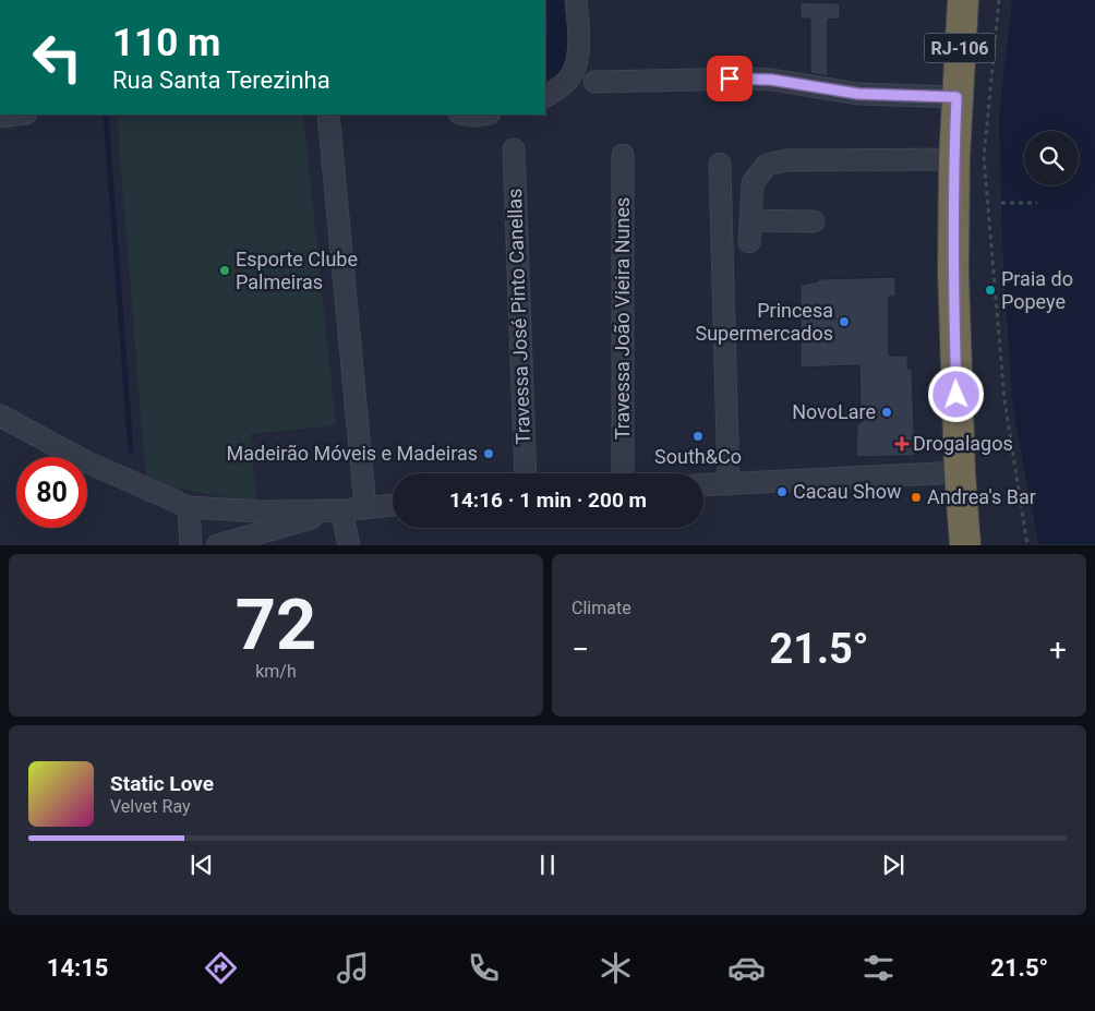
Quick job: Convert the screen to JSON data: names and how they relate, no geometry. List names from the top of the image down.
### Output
{
  "streets": {
    "highway": ["RJ-106"],
    "street": ["Travessa José Pinto Canellas", "Travessa João Vieira Nunes"]
  },
  "places": {
    "other": [
      "Esporte Clube Palmeiras",
      "Praia do Popeye",
      "Princesa Supermercados",
      "NovoLare",
      "South&Co",
      "Madeirão Móveis e Madeiras",
      "Cacau Show",
      "Andrea's Bar"
    ],
    "health": ["Drogalagos"]
  },
  "page": {
    "turn": ["110 m", "Rua Santa Terezinha"],
    "limit": "80",
    "trip": "14:16 · 1 min · 200 m",
    "tile": [
      ["72", "km/h"],
      "Climate"
    ],
    "heat": ["−", "21.5°", "+"],
    "song": ["Static Love", "Velvet Ray"],
    "tabs": ["14:15", "21.5°"]
  }
}
